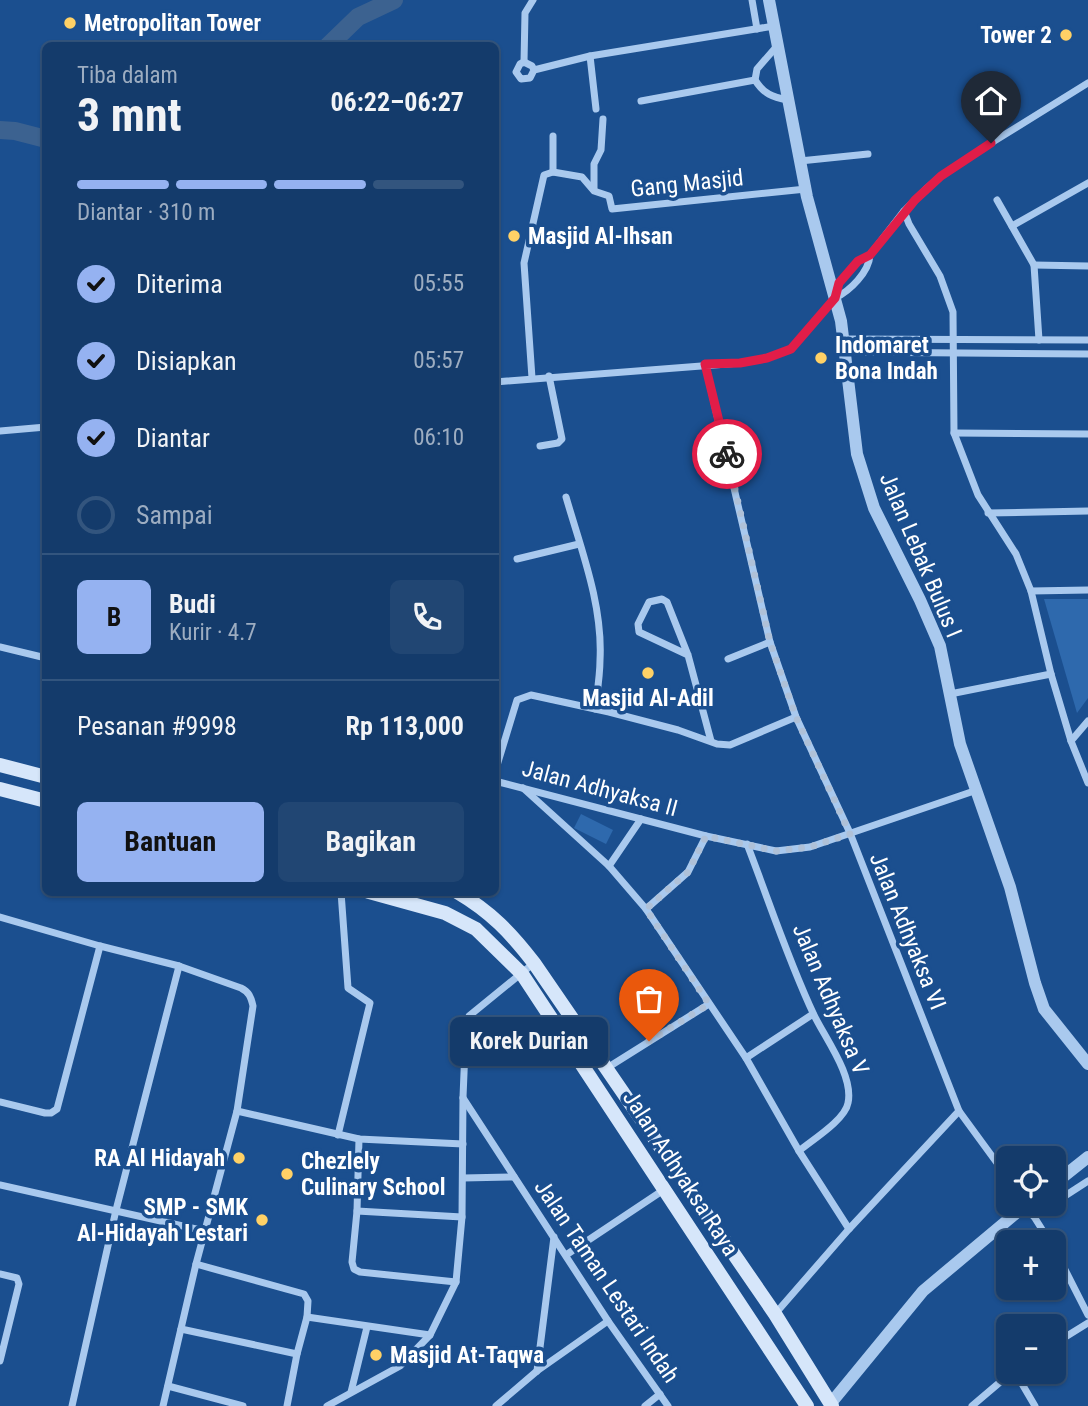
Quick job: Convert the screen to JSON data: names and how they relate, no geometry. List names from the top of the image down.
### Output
{
  "streets": {
    "main road": ["Jalan Adhyaksa Raya"],
    "street": [
      "Gang Masjid",
      "Jalan Lebak Bulus I",
      "Jalan Adhyaksa II",
      "Jalan Adhyaksa VI",
      "Jalan Adhyaksa V",
      "Jalan Taman Lestari Indah"
    ]
  },
  "crossings": [
    ["Gang Masjid", "Jalan Lebak Bulus I"],
    ["Jalan Lebak Bulus I", "Jalan Adhyaksa II"],
    ["Jalan Adhyaksa II", "Jalan Adhyaksa VI"],
    ["Jalan Adhyaksa II", "Jalan Adhyaksa V"]
  ],
  "places": [
    "Metropolitan Tower",
    "Tower 2",
    "Masjid Al-Ihsan",
    "Indomaret Bona Indah",
    "Masjid Al-Adil",
    "Korek Durian",
    "RA Al Hidayah",
    "Chezlely Culinary School",
    "SMP - SMK Al-Hidayah Lestari",
    "Masjid At-Taqwa"
  ],
  "page": {
    "heading": ["3 mnt", "Tiba dalam", "06:22–06:27"],
    "panel": [
      "Budi",
      "Kurir · 4.7",
      "Pesanan #9998",
      "Rp 113,000"
    ],
    "bar": "Diantar · 310 m",
    "list": [
      ["Diterima", "05:55"],
      ["Disiapkan", "05:57"],
      ["Diantar", "06:10"],
      "Sampai"
    ],
    "round": "B",
    "buttons": ["Bantuan", "Bagikan"],
    "bubble": "Korek Durian",
    "map_buttons": ["+", "−"]
  }
}
